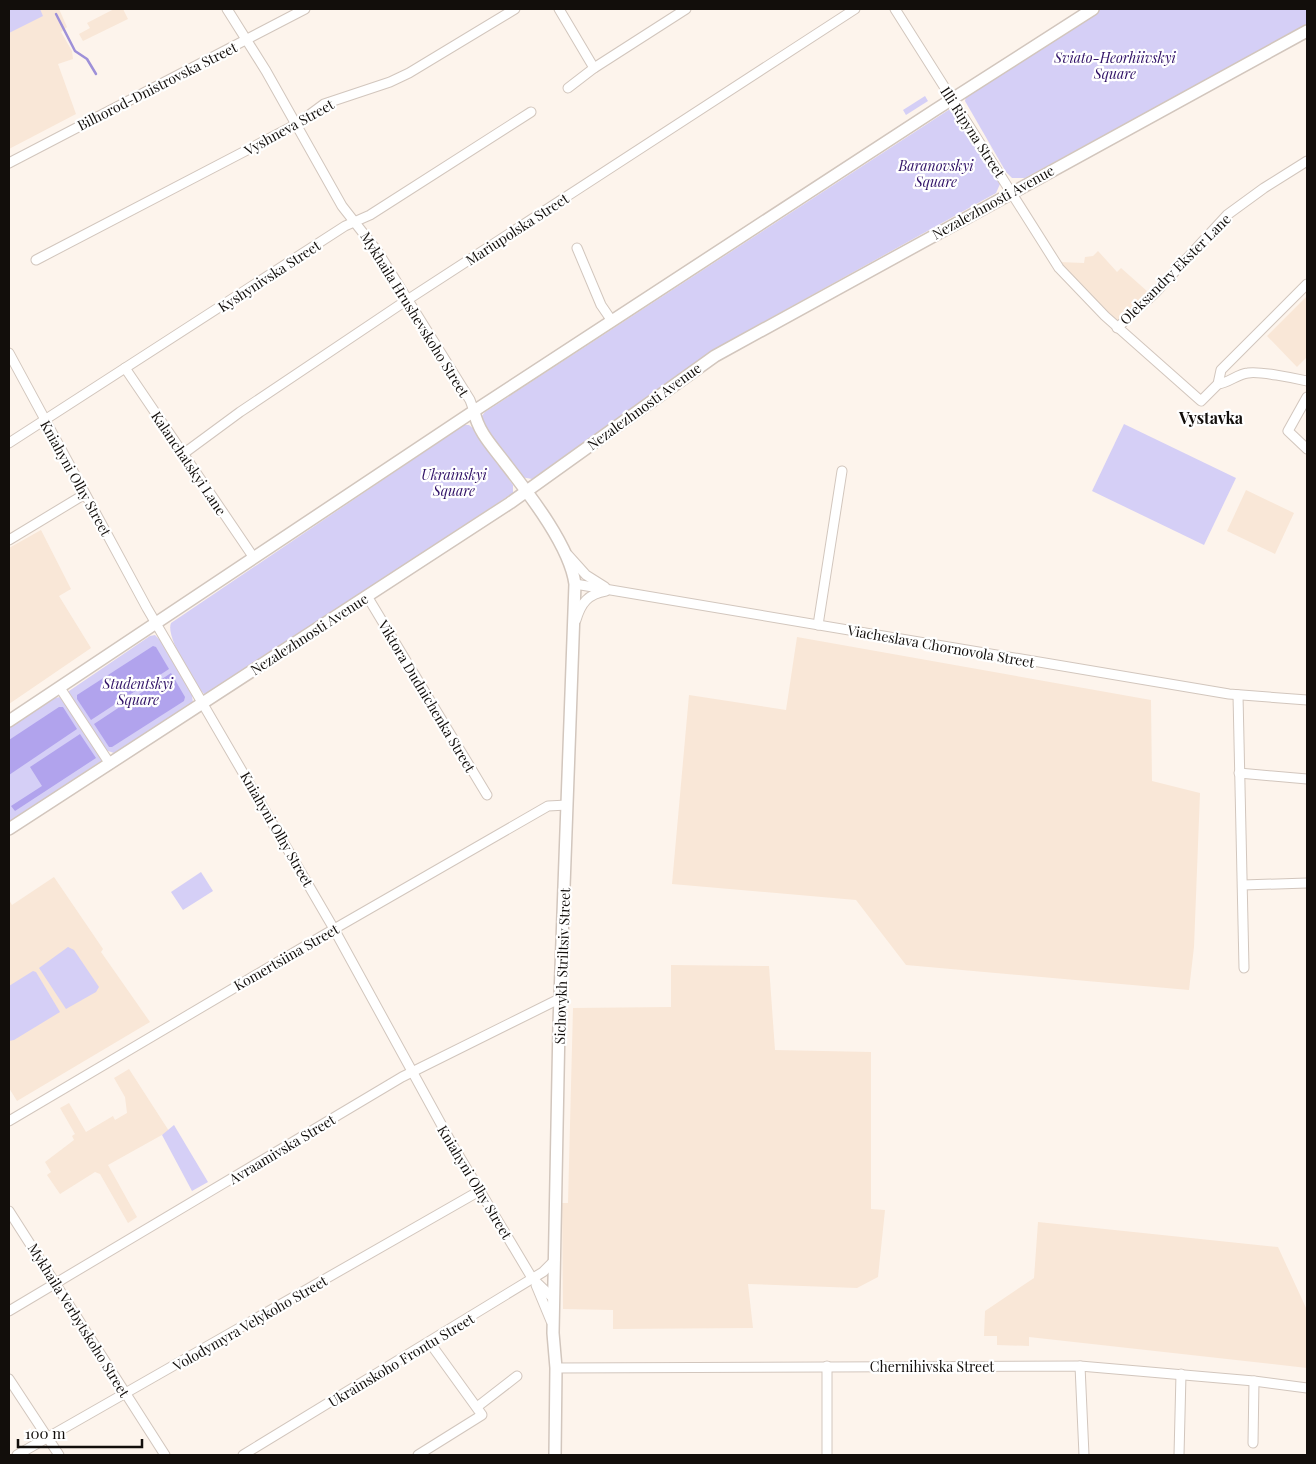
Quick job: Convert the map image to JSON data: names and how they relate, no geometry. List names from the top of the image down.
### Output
{
  "streets": {
    "main road": ["Nezalezhnosti Avenue", "Mykhaila Hrushevskoho Street", "Sichovykh Striltsiv Street"],
    "street": [
      "Bilhorod-Dnistrovska Street",
      "Vyshneva Street",
      "Illi Ripyna Street",
      "Mariupolska Street",
      "Oleksandry Ekster Lane",
      "Kyshynivska Street",
      "Kalanchatskyi Lane",
      "Kniahyni Olhy Street",
      "Viacheslava Chornovola Street",
      "Viktora Dudnichenka Street",
      "Komertsiina Street",
      "Avraamivska Street",
      "Mykhaila Verbytskoho Street",
      "Volodymyra Velykoho Street",
      "Ukrainskoho Frontu Street",
      "Chernihivska Street"
    ]
  },
  "crossings": [
    ["Bilhorod-Dnistrovska Street", "Mykhaila Hrushevskoho Street"],
    ["Vyshneva Street", "Mykhaila Hrushevskoho Street"],
    ["Illi Ripyna Street", "Nezalezhnosti Avenue"],
    ["Illi Ripyna Street", "Oleksandry Ekster Lane"],
    ["Nezalezhnosti Avenue", "Mykhaila Hrushevskoho Street"],
    ["Nezalezhnosti Avenue", "Kniahyni Olhy Street"],
    ["Nezalezhnosti Avenue", "Viktora Dudnichenka Street"],
    ["Nezalezhnosti Avenue", "Sichovykh Striltsiv Street"],
    ["Mariupolska Street", "Mykhaila Hrushevskoho Street"],
    ["Mariupolska Street", "Kalanchatskyi Lane"],
    ["Kyshynivska Street", "Mykhaila Hrushevskoho Street"],
    ["Kyshynivska Street", "Kalanchatskyi Lane"],
    ["Kyshynivska Street", "Kniahyni Olhy Street"],
    ["Mykhaila Hrushevskoho Street", "Sichovykh Striltsiv Street"],
    ["Kniahyni Olhy Street", "Komertsiina Street"],
    ["Kniahyni Olhy Street", "Sichovykh Striltsiv Street"],
    ["Kniahyni Olhy Street", "Avraamivska Street"],
    ["Kniahyni Olhy Street", "Volodymyra Velykoho Street"],
    ["Kniahyni Olhy Street", "Ukrainskoho Frontu Street"],
    ["Viacheslava Chornovola Street", "Sichovykh Striltsiv Street"],
    ["Komertsiina Street", "Sichovykh Striltsiv Street"],
    ["Sichovykh Striltsiv Street", "Avraamivska Street"],
    ["Sichovykh Striltsiv Street", "Ukrainskoho Frontu Street"],
    ["Sichovykh Striltsiv Street", "Chernihivska Street"],
    ["Avraamivska Street", "Mykhaila Verbytskoho Street"],
    ["Mykhaila Verbytskoho Street", "Volodymyra Velykoho Street"]
  ],
  "districts": ["Vystavka"],
  "parks": [
    "Sviato-Heorhiivskyi Square",
    "Baranovskyi Square",
    "Ukrainskyi Square",
    "Studentskyi Square"
  ],
  "scale_bar": "100 m"
}
